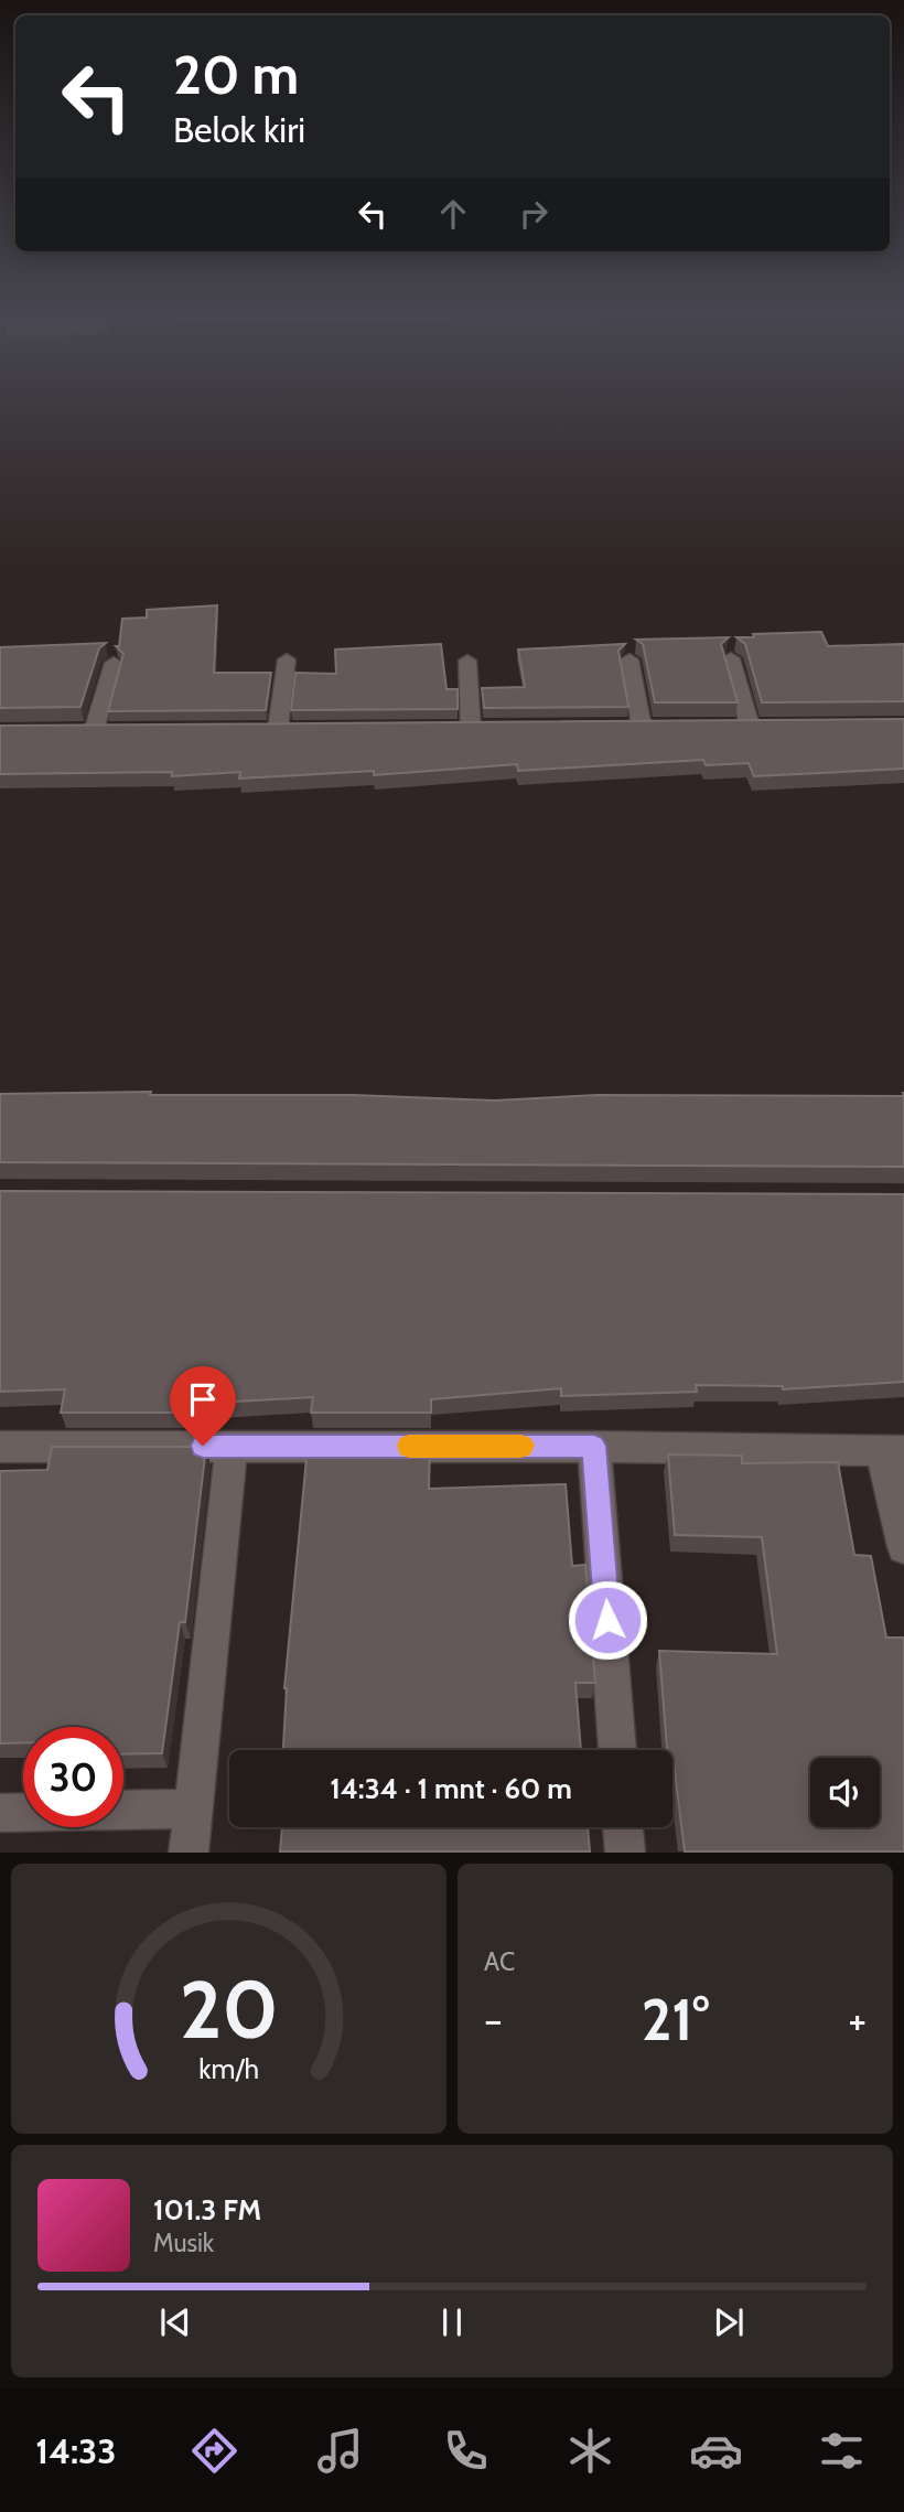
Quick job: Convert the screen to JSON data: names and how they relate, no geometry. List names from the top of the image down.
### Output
{
  "page": {
    "turn": ["20 m", "Belok kiri"],
    "limit": "30",
    "trip": "14:34 · 1 mnt · 60 m",
    "tile": "AC",
    "heat": ["−", "21°", "+"],
    "song": ["101.3 FM", "Musik"],
    "tabs": "14:33",
    "gauge": ["20", "km/h"]
  }
}
